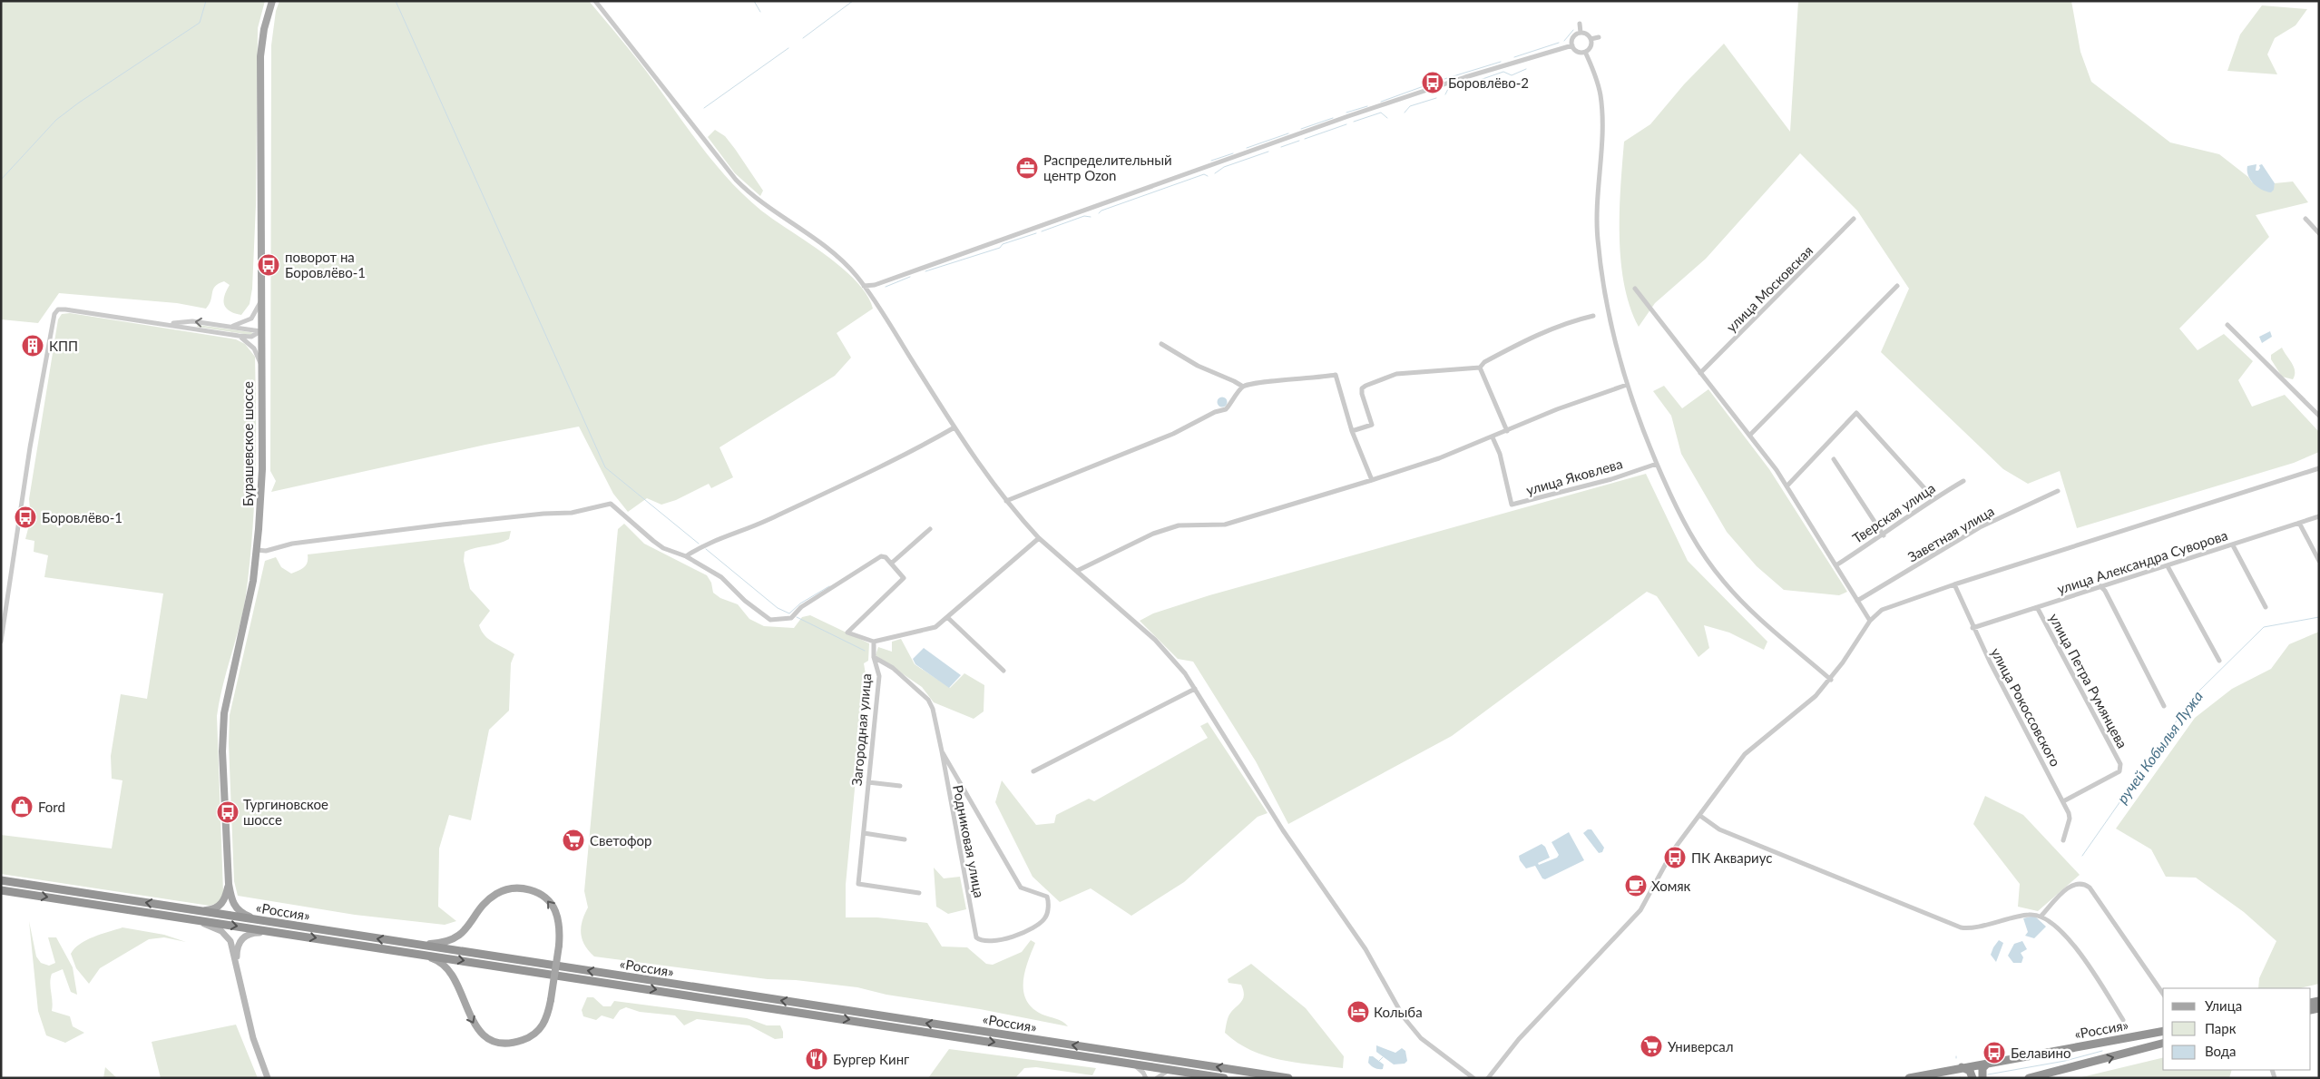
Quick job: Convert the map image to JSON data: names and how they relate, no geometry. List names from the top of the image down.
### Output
{
  "streets": {
    "highway": ["«Россия»"],
    "main road": ["Бурашевское шоссе"],
    "street": [
      "улица Московская",
      "улица Яковлева",
      "Тверская улица",
      "Заветная улица",
      "улица Александра Суворова",
      "улица Петра Румянцева",
      "улица Рокоссовского",
      "Загородная улица",
      "Родниковая улица"
    ]
  },
  "crossings": [
    ["Бурашевское шоссе", "«Россия»"],
    ["улица Александра Суворова", "улица Петра Румянцева"],
    ["улица Александра Суворова", "улица Рокоссовского"],
    ["улица Петра Румянцева", "улица Рокоссовского"],
    ["Загородная улица", "Родниковая улица"]
  ],
  "water": ["ручей Кобылья Лужа"],
  "places": {
    "bus stop": [
      "Боровлёво-2",
      "поворот на Боровлёво-1",
      "Боровлёво-1",
      "Тургиновское шоссе",
      "ПК Аквариус",
      "Белавино"
    ],
    "office": ["Распределительный центр Ozon"],
    "building": ["КПП"],
    "shop": ["Ford"],
    "supermarket": ["Светофор", "Универсал"],
    "cafe": ["Хомяк"],
    "hotel": ["Колыба"],
    "restaurant": ["Бургер Кинг"]
  },
  "legend": ["Улица", "Парк", "Вода"]
}
